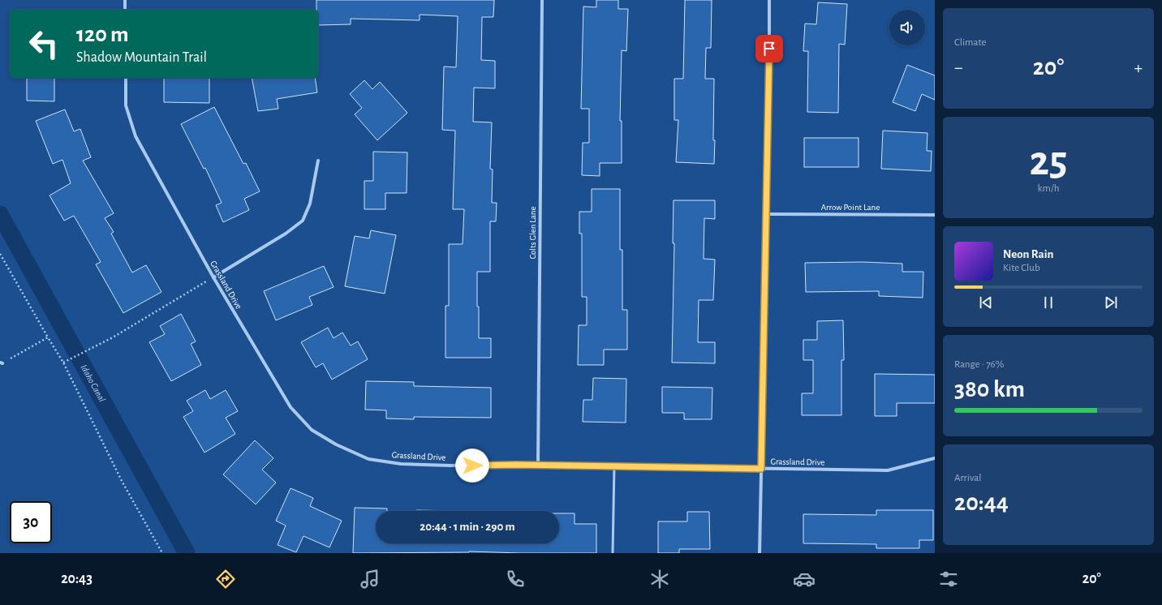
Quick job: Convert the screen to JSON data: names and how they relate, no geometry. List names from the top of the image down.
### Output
{
  "streets": {
    "street": ["Arrow Point Lane", "Colts Glen Lane", "Grassland Drive"]
  },
  "crossings": [
    ["Colts Glen Lane", "Grassland Drive"]
  ],
  "water": ["Idaho Canal"],
  "page": {
    "tile": [
      "Climate",
      ["25", "km/h"],
      ["Range · 76%", "380 km"],
      ["Arrival", "20:44"]
    ],
    "turn": ["120 m", "Shadow Mountain Trail"],
    "heat": ["−", "20°", "+"],
    "song": ["Neon Rain", "Kite Club"],
    "limit": "30",
    "trip": "20:44 · 1 min · 290 m",
    "tabs": ["20:43", "20°"]
  }
}
